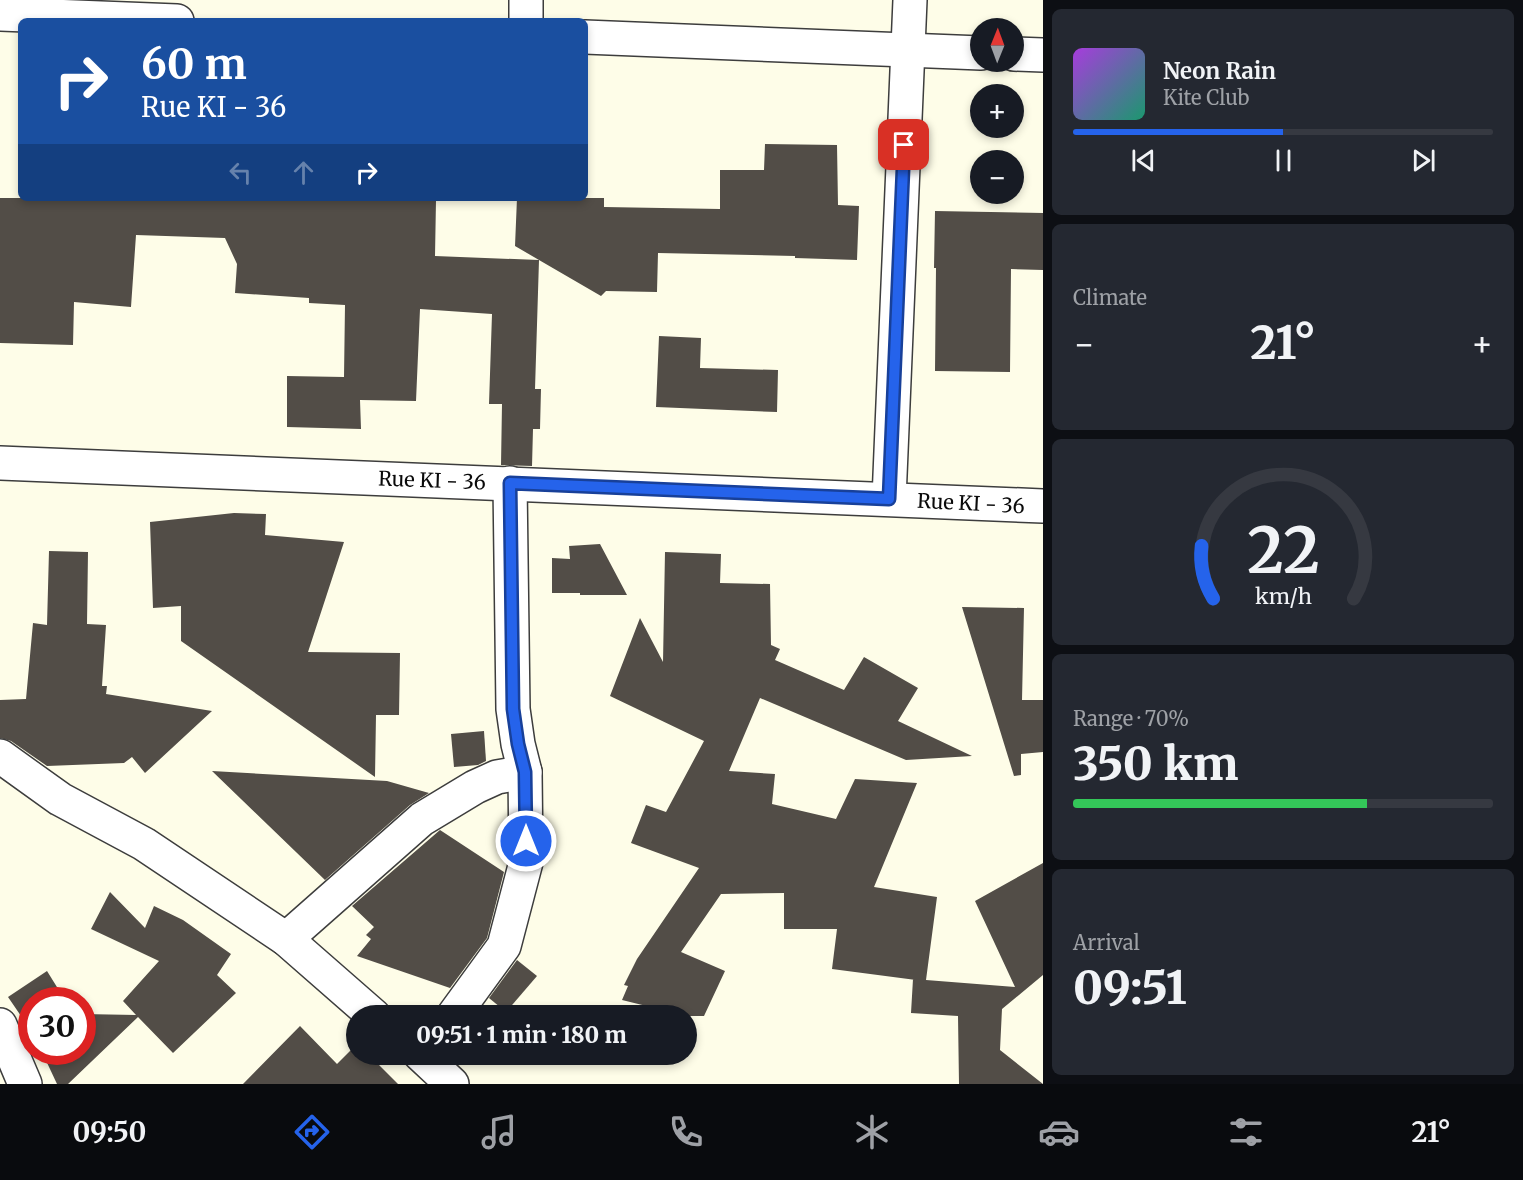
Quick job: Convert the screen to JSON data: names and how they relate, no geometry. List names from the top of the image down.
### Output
{
  "streets": {
    "street": ["Rue KI - 36"]
  },
  "north": "top",
  "page": {
    "map_buttons": ["+", "−"],
    "turn": ["60 m", "Rue KI - 36"],
    "song": ["Neon Rain", "Kite Club"],
    "tile": [
      "Climate",
      ["Range · 70%", "350 km"],
      ["Arrival", "09:51"]
    ],
    "heat": ["−", "21°", "+"],
    "limit": "30",
    "trip": "09:51 · 1 min · 180 m",
    "tabs": ["09:50", "21°"],
    "gauge": ["22", "km/h"]
  }
}
